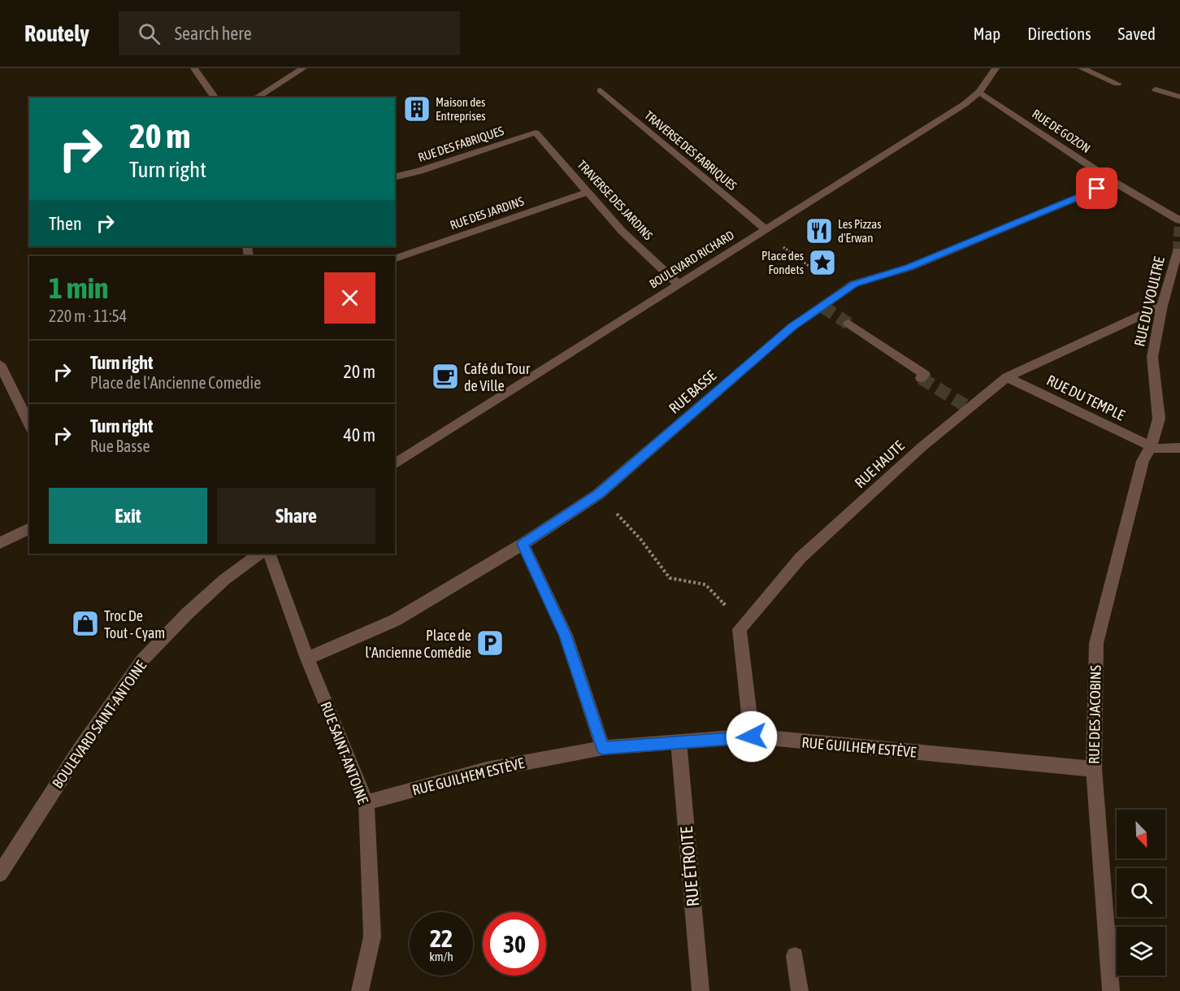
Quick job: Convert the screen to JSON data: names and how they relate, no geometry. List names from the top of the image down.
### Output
{
  "streets": {
    "street": [
      "RUE DE GOZON",
      "RUE DES FABRIQUES",
      "TRAVERSE DES FABRIQUES",
      "TRAVERSE DES JARDINS",
      "RUE DES JARDINS",
      "BOULEVARD RICHARD",
      "RUE DU VOULTRE",
      "RUE BASSE",
      "RUE DU TEMPLE",
      "RUE HAUTE",
      "RUE DES JACOBINS",
      "BOULEVARD SAINT-ANTOINE",
      "RUE GUILHEM ESTÈVE",
      "RUE SAINT-ANTOINE",
      "RUE ÉTROITE"
    ]
  },
  "crossings": [
    ["RUE DE GOZON", "BOULEVARD RICHARD"],
    ["RUE DE GOZON", "RUE BASSE"],
    ["RUE DES FABRIQUES", "TRAVERSE DES JARDINS"],
    ["TRAVERSE DES FABRIQUES", "BOULEVARD RICHARD"],
    ["TRAVERSE DES JARDINS", "RUE DES JARDINS"],
    ["TRAVERSE DES JARDINS", "BOULEVARD RICHARD"],
    ["RUE DU VOULTRE", "RUE DU TEMPLE"],
    ["RUE DU VOULTRE", "RUE HAUTE"],
    ["RUE DU VOULTRE", "RUE DES JACOBINS"],
    ["RUE BASSE", "RUE SAINT-ANTOINE"],
    ["RUE DU TEMPLE", "RUE HAUTE"],
    ["RUE DU TEMPLE", "RUE DES JACOBINS"],
    ["RUE DES JACOBINS", "RUE GUILHEM ESTÈVE"],
    ["RUE GUILHEM ESTÈVE", "RUE SAINT-ANTOINE"],
    ["RUE GUILHEM ESTÈVE", "RUE ÉTROITE"]
  ],
  "places": {
    "building": ["Maison des Entreprises"],
    "restaurant": ["Les Pizzas d'Erwan"],
    "place": ["Place des Fondets"],
    "cafe": ["Café du Tour de Ville"],
    "shop": ["Troc De Tout - Cyam"],
    "parking": ["Place de l'Ancienne Comédie"]
  },
  "north": "bottom right",
  "page": {
    "header": "Routely",
    "search": "Search here",
    "nav": ["Map", "Directions", "Saved"],
    "turn": ["20 m", "Turn right"],
    "then": "Then",
    "heading": ["1 min", "220 m · 11:54"],
    "list": [
      {
        "name": "Turn right",
        "note": "Place de l'Ancienne Comedie",
        "value": "20 m"
      },
      {
        "name": "Turn right",
        "note": "Rue Basse",
        "value": "40 m"
      }
    ],
    "buttons": ["Exit", "Share"],
    "speed": "22 km/h",
    "limit": "30"
  }
}
